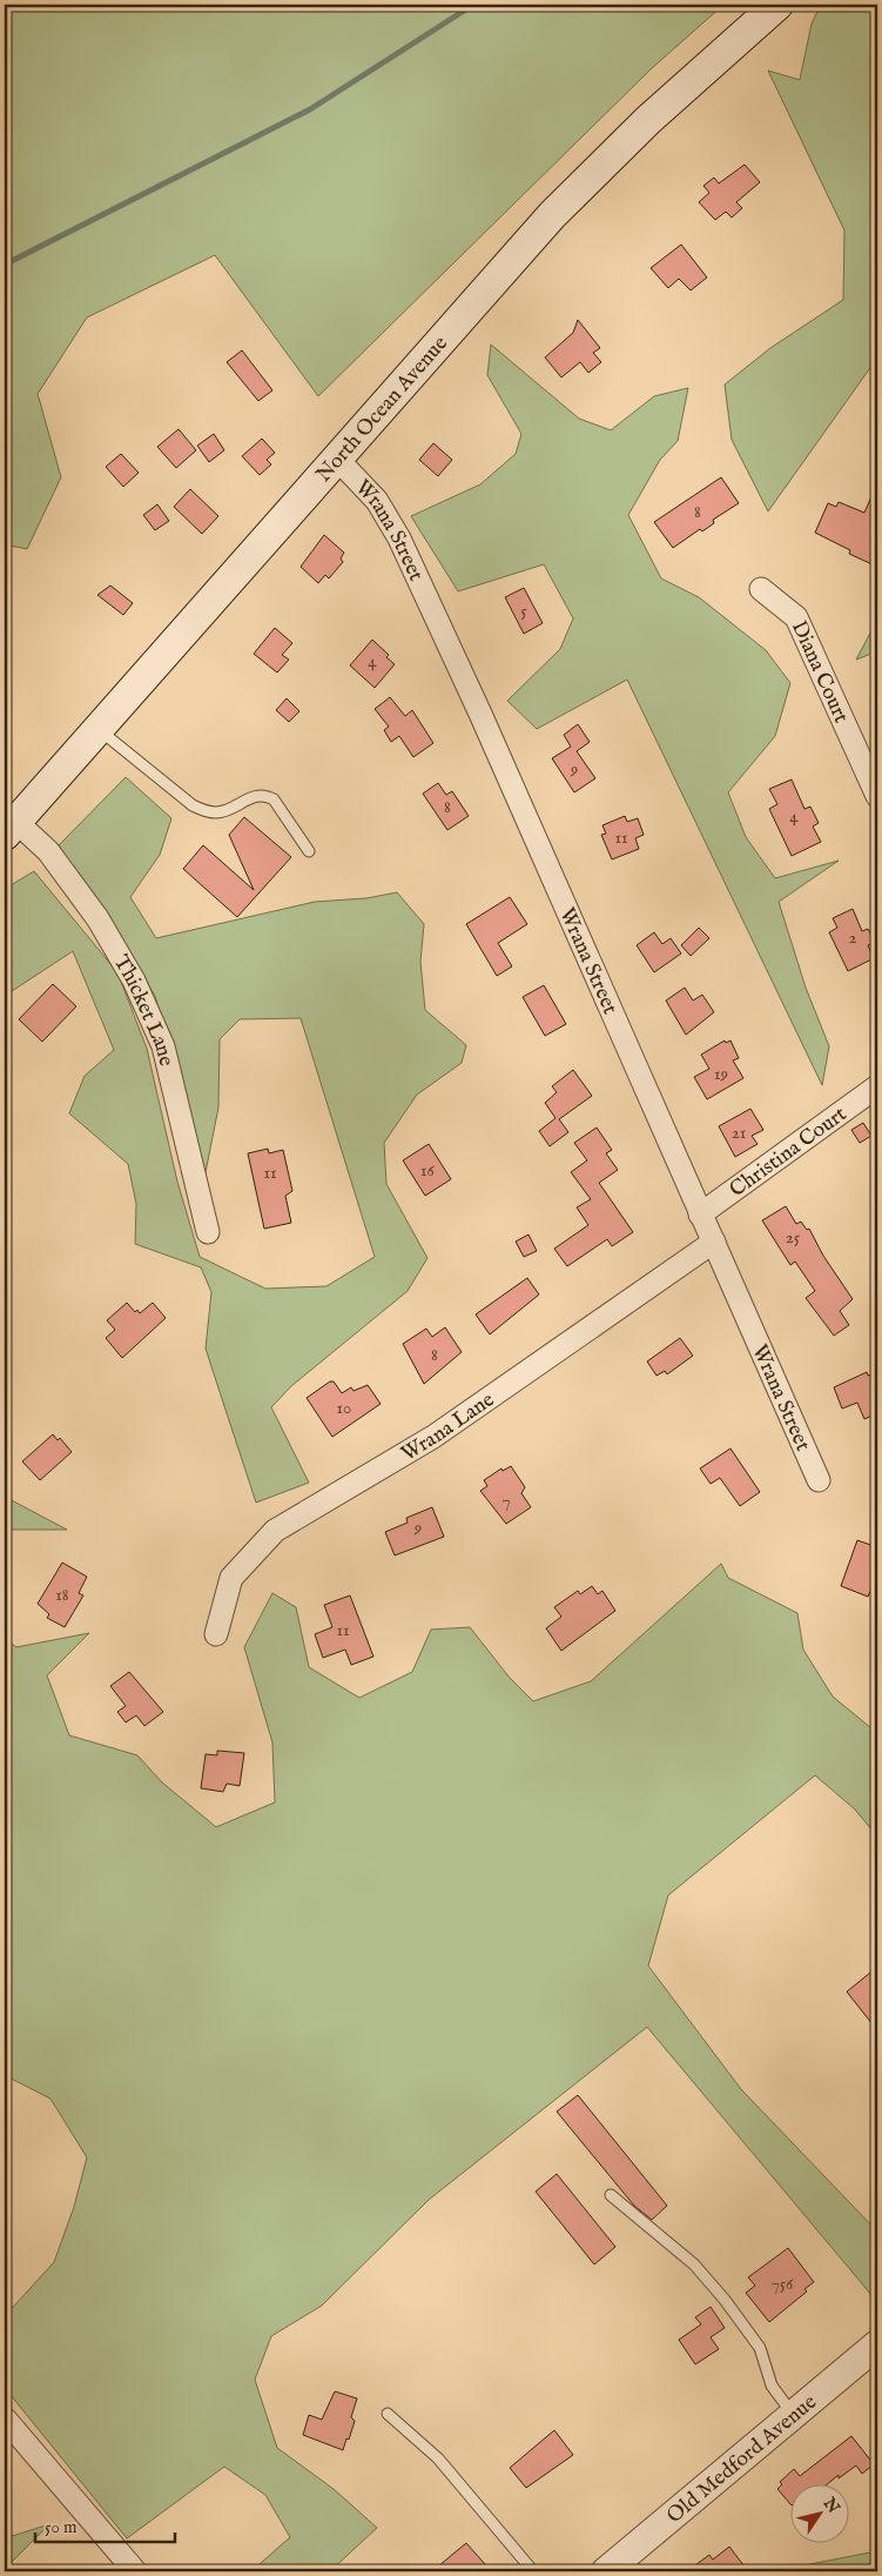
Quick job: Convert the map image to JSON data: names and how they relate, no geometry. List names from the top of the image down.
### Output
{
  "streets": {
    "main road": ["North Ocean Avenue"],
    "street": [
      "Wrana Street",
      "Diana Court",
      "Thicket Lane",
      "Christina Court",
      "Wrana Lane",
      "Old Medford Avenue"
    ]
  },
  "crossings": [
    ["North Ocean Avenue", "Wrana Street"],
    ["North Ocean Avenue", "Thicket Lane"],
    ["Wrana Street", "Christina Court"],
    ["Wrana Street", "Wrana Lane"]
  ],
  "house_numbers": [
    "8",
    "5",
    "4",
    "9",
    "8",
    "4",
    "11",
    "2",
    "19",
    "21",
    "16",
    "11",
    "25",
    "8",
    "10",
    "7",
    "9",
    "18",
    "11",
    "756"
  ],
  "scale_bar": "50 m",
  "north": "top right"
}
